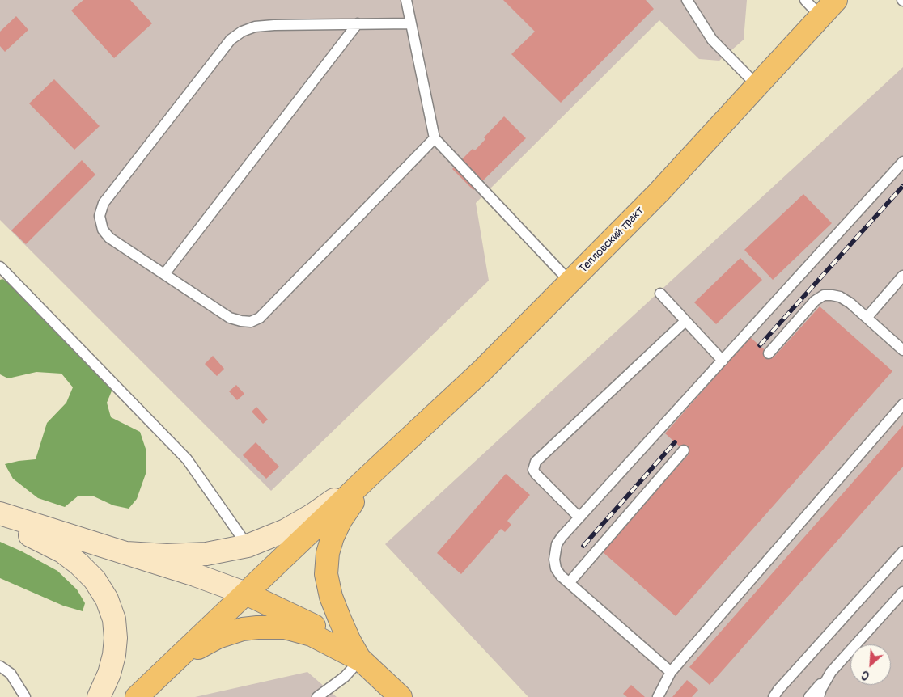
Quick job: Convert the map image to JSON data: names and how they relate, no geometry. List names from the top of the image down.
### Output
{
  "streets": {
    "main road": ["Тепловский тракт"]
  },
  "north": "bottom left"
}
